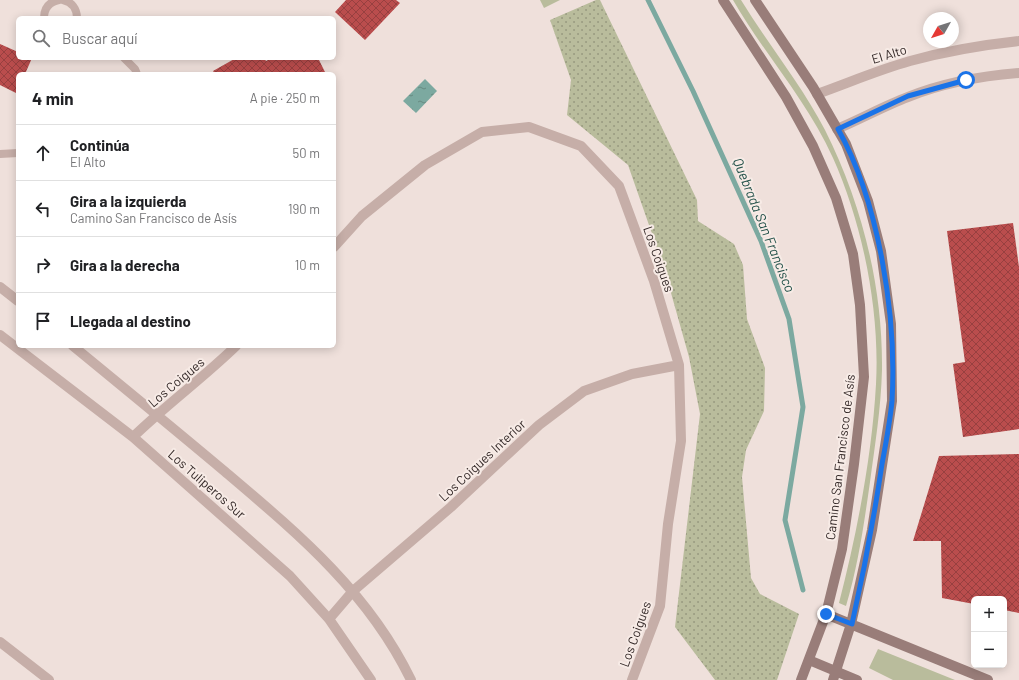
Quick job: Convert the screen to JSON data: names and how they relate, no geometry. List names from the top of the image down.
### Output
{
  "streets": {
    "main road": ["Camino San Francisco de Asís"],
    "street": [
      "El Alto",
      "Los Coigues",
      "Los Coigues Interior",
      "Los Tuliperos Sur"
    ]
  },
  "crossings": [
    ["Los Coigues", "Los Coigues Interior"],
    ["Los Coigues", "Los Tuliperos Sur"],
    ["Los Coigues Interior", "Los Tuliperos Sur"]
  ],
  "water": ["Quebrada San Francisco"],
  "north": "bottom left",
  "page": {
    "search": "Buscar aquí",
    "heading": ["4 min", "A pie · 250 m"],
    "list": [
      ["Continúa", "El Alto", "50 m"],
      ["Gira a la izquierda", "Camino San Francisco de Asís", "190 m"],
      ["Gira a la derecha", "10 m"],
      "Llegada al destino"
    ],
    "map_buttons": ["+", "−"]
  }
}
